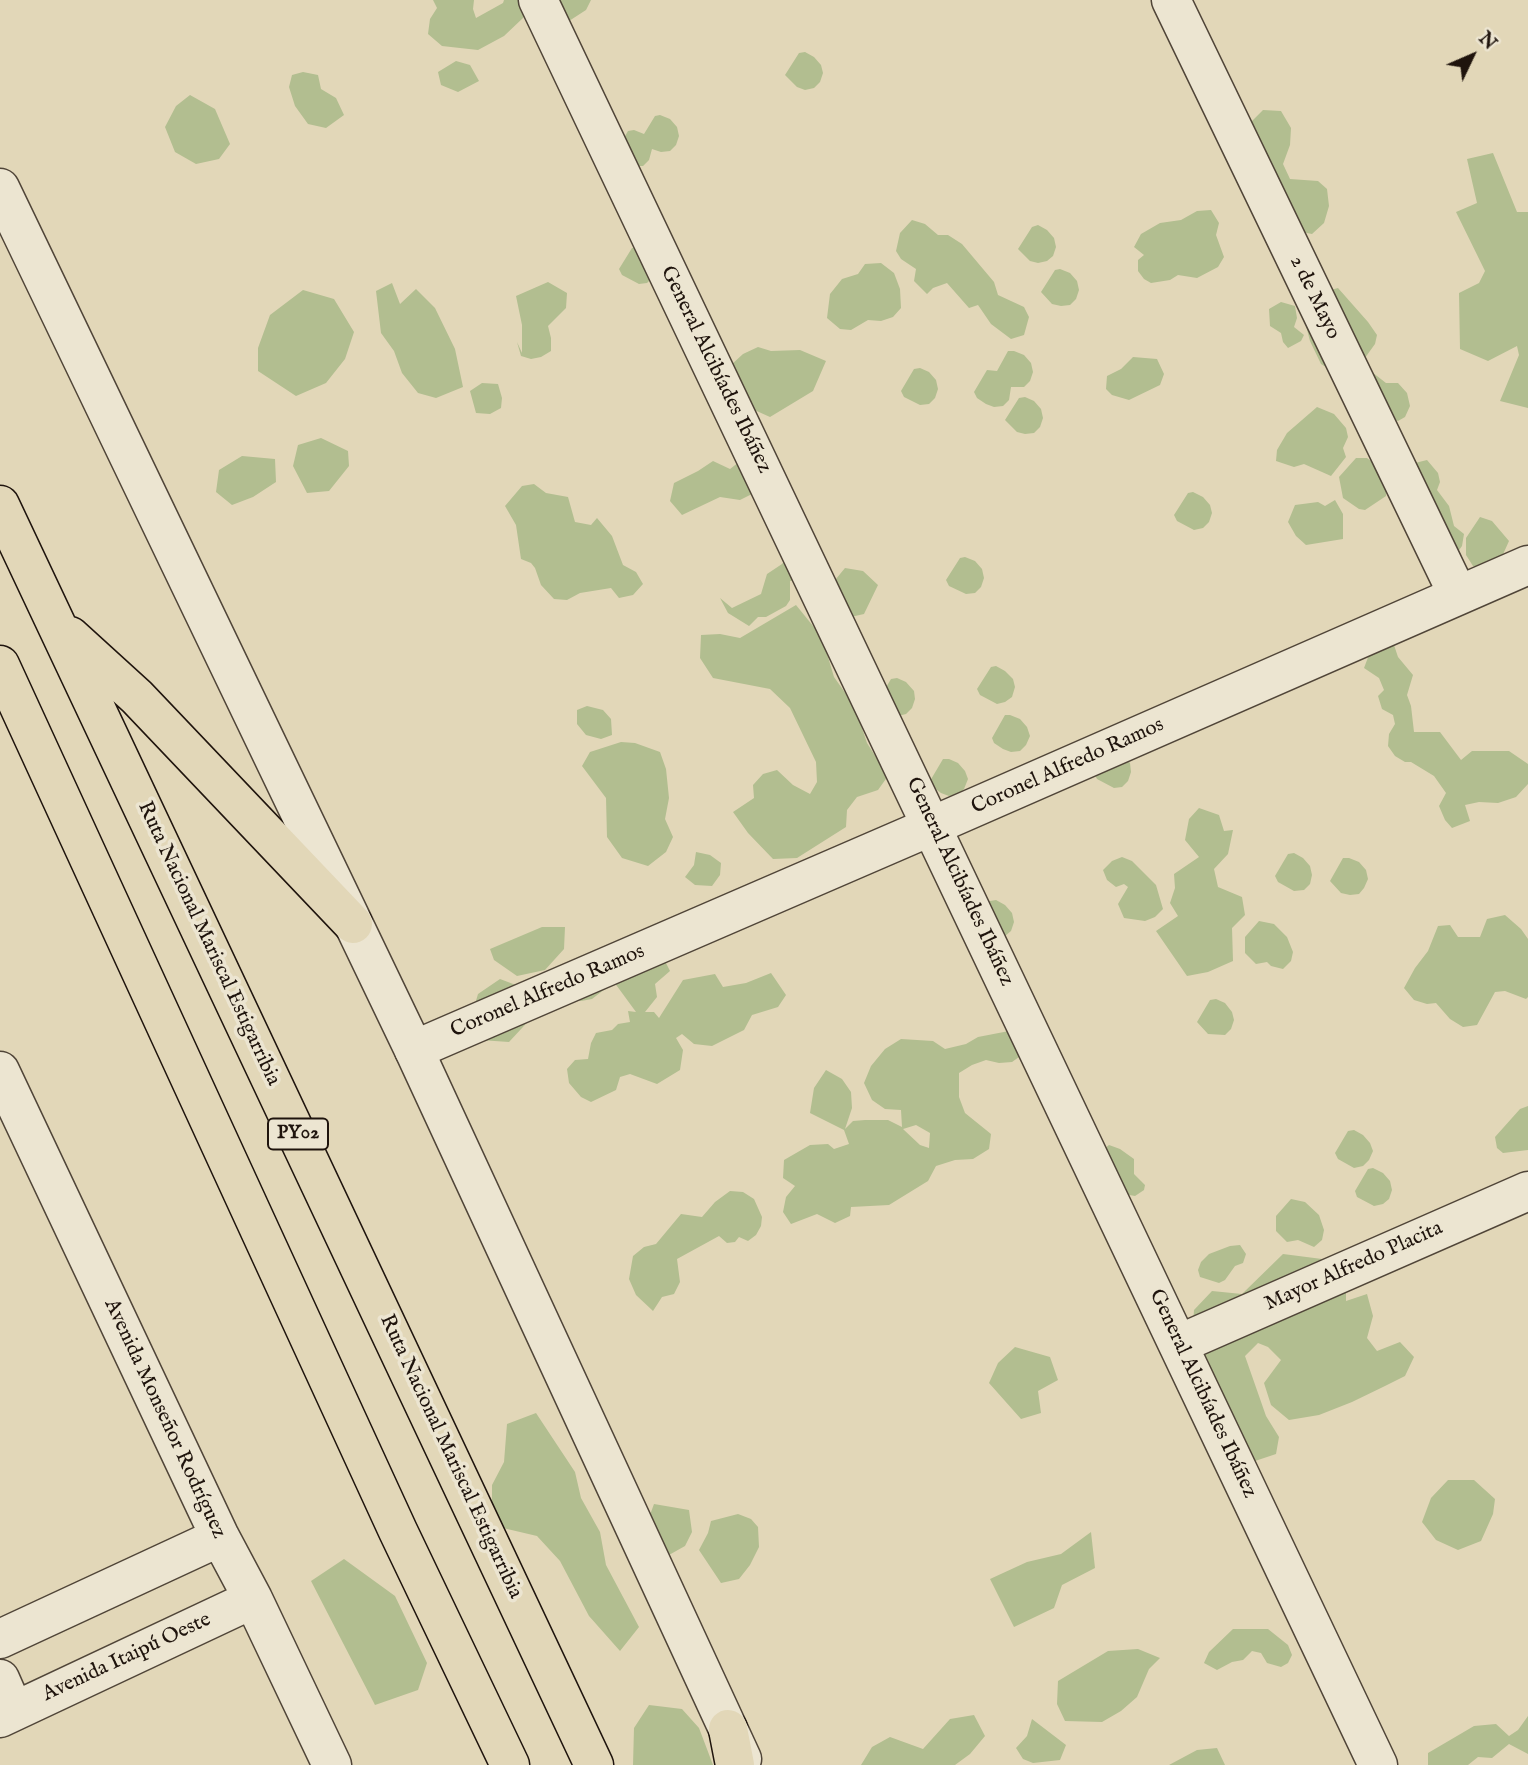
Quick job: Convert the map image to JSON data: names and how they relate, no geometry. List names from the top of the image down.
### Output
{
  "streets": {
    "highway": ["Ruta Nacional Mariscal Estigarribia", "PY02"],
    "street": [
      "2 de Mayo",
      "General Alcibíades Ibáñez",
      "Coronel Alfredo Ramos",
      "Mayor Alfredo Placita",
      "Avenida Monseñor Rodríguez",
      "Avenida Itaipú Oeste"
    ]
  },
  "crossings": [
    ["2 de Mayo", "Coronel Alfredo Ramos"],
    ["General Alcibíades Ibáñez", "Coronel Alfredo Ramos"],
    ["General Alcibíades Ibáñez", "Mayor Alfredo Placita"],
    ["Avenida Monseñor Rodríguez", "Avenida Itaipú Oeste"]
  ],
  "north": "top right"
}
